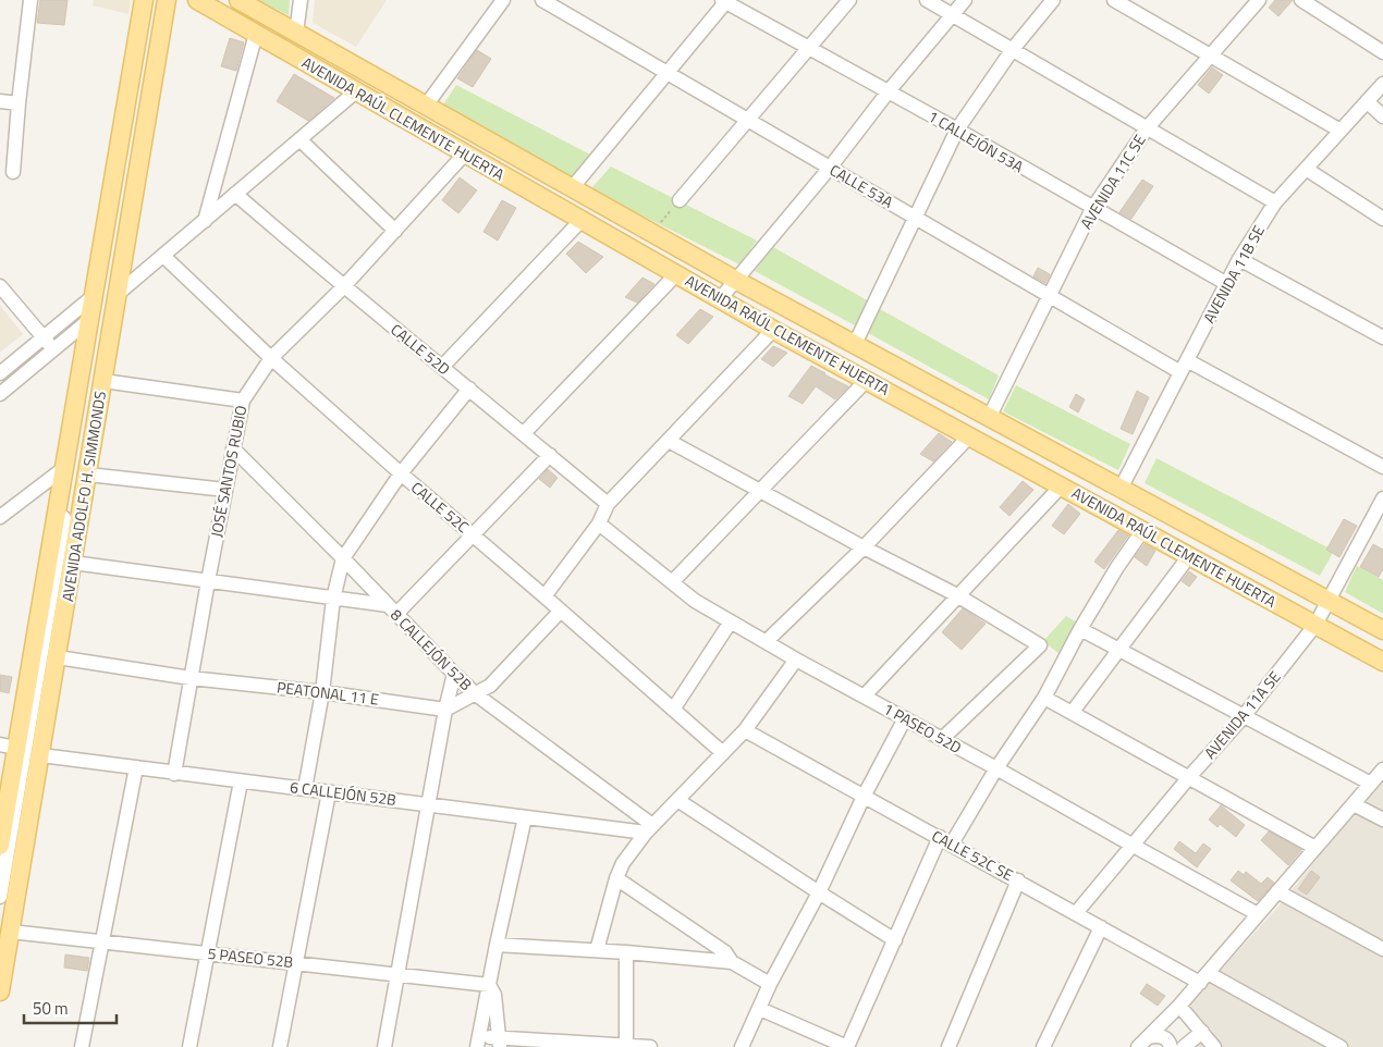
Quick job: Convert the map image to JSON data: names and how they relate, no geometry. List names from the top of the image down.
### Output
{
  "streets": {
    "main road": ["AVENIDA RAÚL CLEMENTE HUERTA", "AVENIDA ADOLFO H. SIMMONDS"],
    "street": [
      "1 CALLEJÓN 53A",
      "AVENIDA 11C SE",
      "CALLE 53A",
      "AVENIDA 11B SE",
      "CALLE 52D",
      "JOSÉ SANTOS RUBIO",
      "CALLE 52C",
      "8 CALLEJÓN 52B",
      "PEATONAL 11 E",
      "AVENIDA 11A SE",
      "1 PASEO 52D",
      "6 CALLEJÓN 52B",
      "CALLE 52C SE",
      "5 PASEO 52B"
    ]
  },
  "crossings": [
    ["AVENIDA RAÚL CLEMENTE HUERTA", "AVENIDA 11C SE"],
    ["AVENIDA RAÚL CLEMENTE HUERTA", "AVENIDA 11B SE"],
    ["AVENIDA RAÚL CLEMENTE HUERTA", "JOSÉ SANTOS RUBIO"],
    ["AVENIDA RAÚL CLEMENTE HUERTA", "AVENIDA 11A SE"],
    ["1 CALLEJÓN 53A", "AVENIDA 11C SE"],
    ["1 CALLEJÓN 53A", "AVENIDA 11B SE"],
    ["AVENIDA 11C SE", "CALLE 53A"],
    ["CALLE 53A", "AVENIDA 11B SE"],
    ["CALLE 52D", "JOSÉ SANTOS RUBIO"],
    ["JOSÉ SANTOS RUBIO", "CALLE 52C"],
    ["JOSÉ SANTOS RUBIO", "8 CALLEJÓN 52B"],
    ["JOSÉ SANTOS RUBIO", "PEATONAL 11 E"],
    ["JOSÉ SANTOS RUBIO", "6 CALLEJÓN 52B"],
    ["AVENIDA ADOLFO H. SIMMONDS", "PEATONAL 11 E"],
    ["AVENIDA ADOLFO H. SIMMONDS", "6 CALLEJÓN 52B"],
    ["AVENIDA ADOLFO H. SIMMONDS", "5 PASEO 52B"],
    ["8 CALLEJÓN 52B", "6 CALLEJÓN 52B"],
    ["AVENIDA 11A SE", "1 PASEO 52D"],
    ["AVENIDA 11A SE", "CALLE 52C SE"]
  ],
  "scale_bar": "50 m"
}
